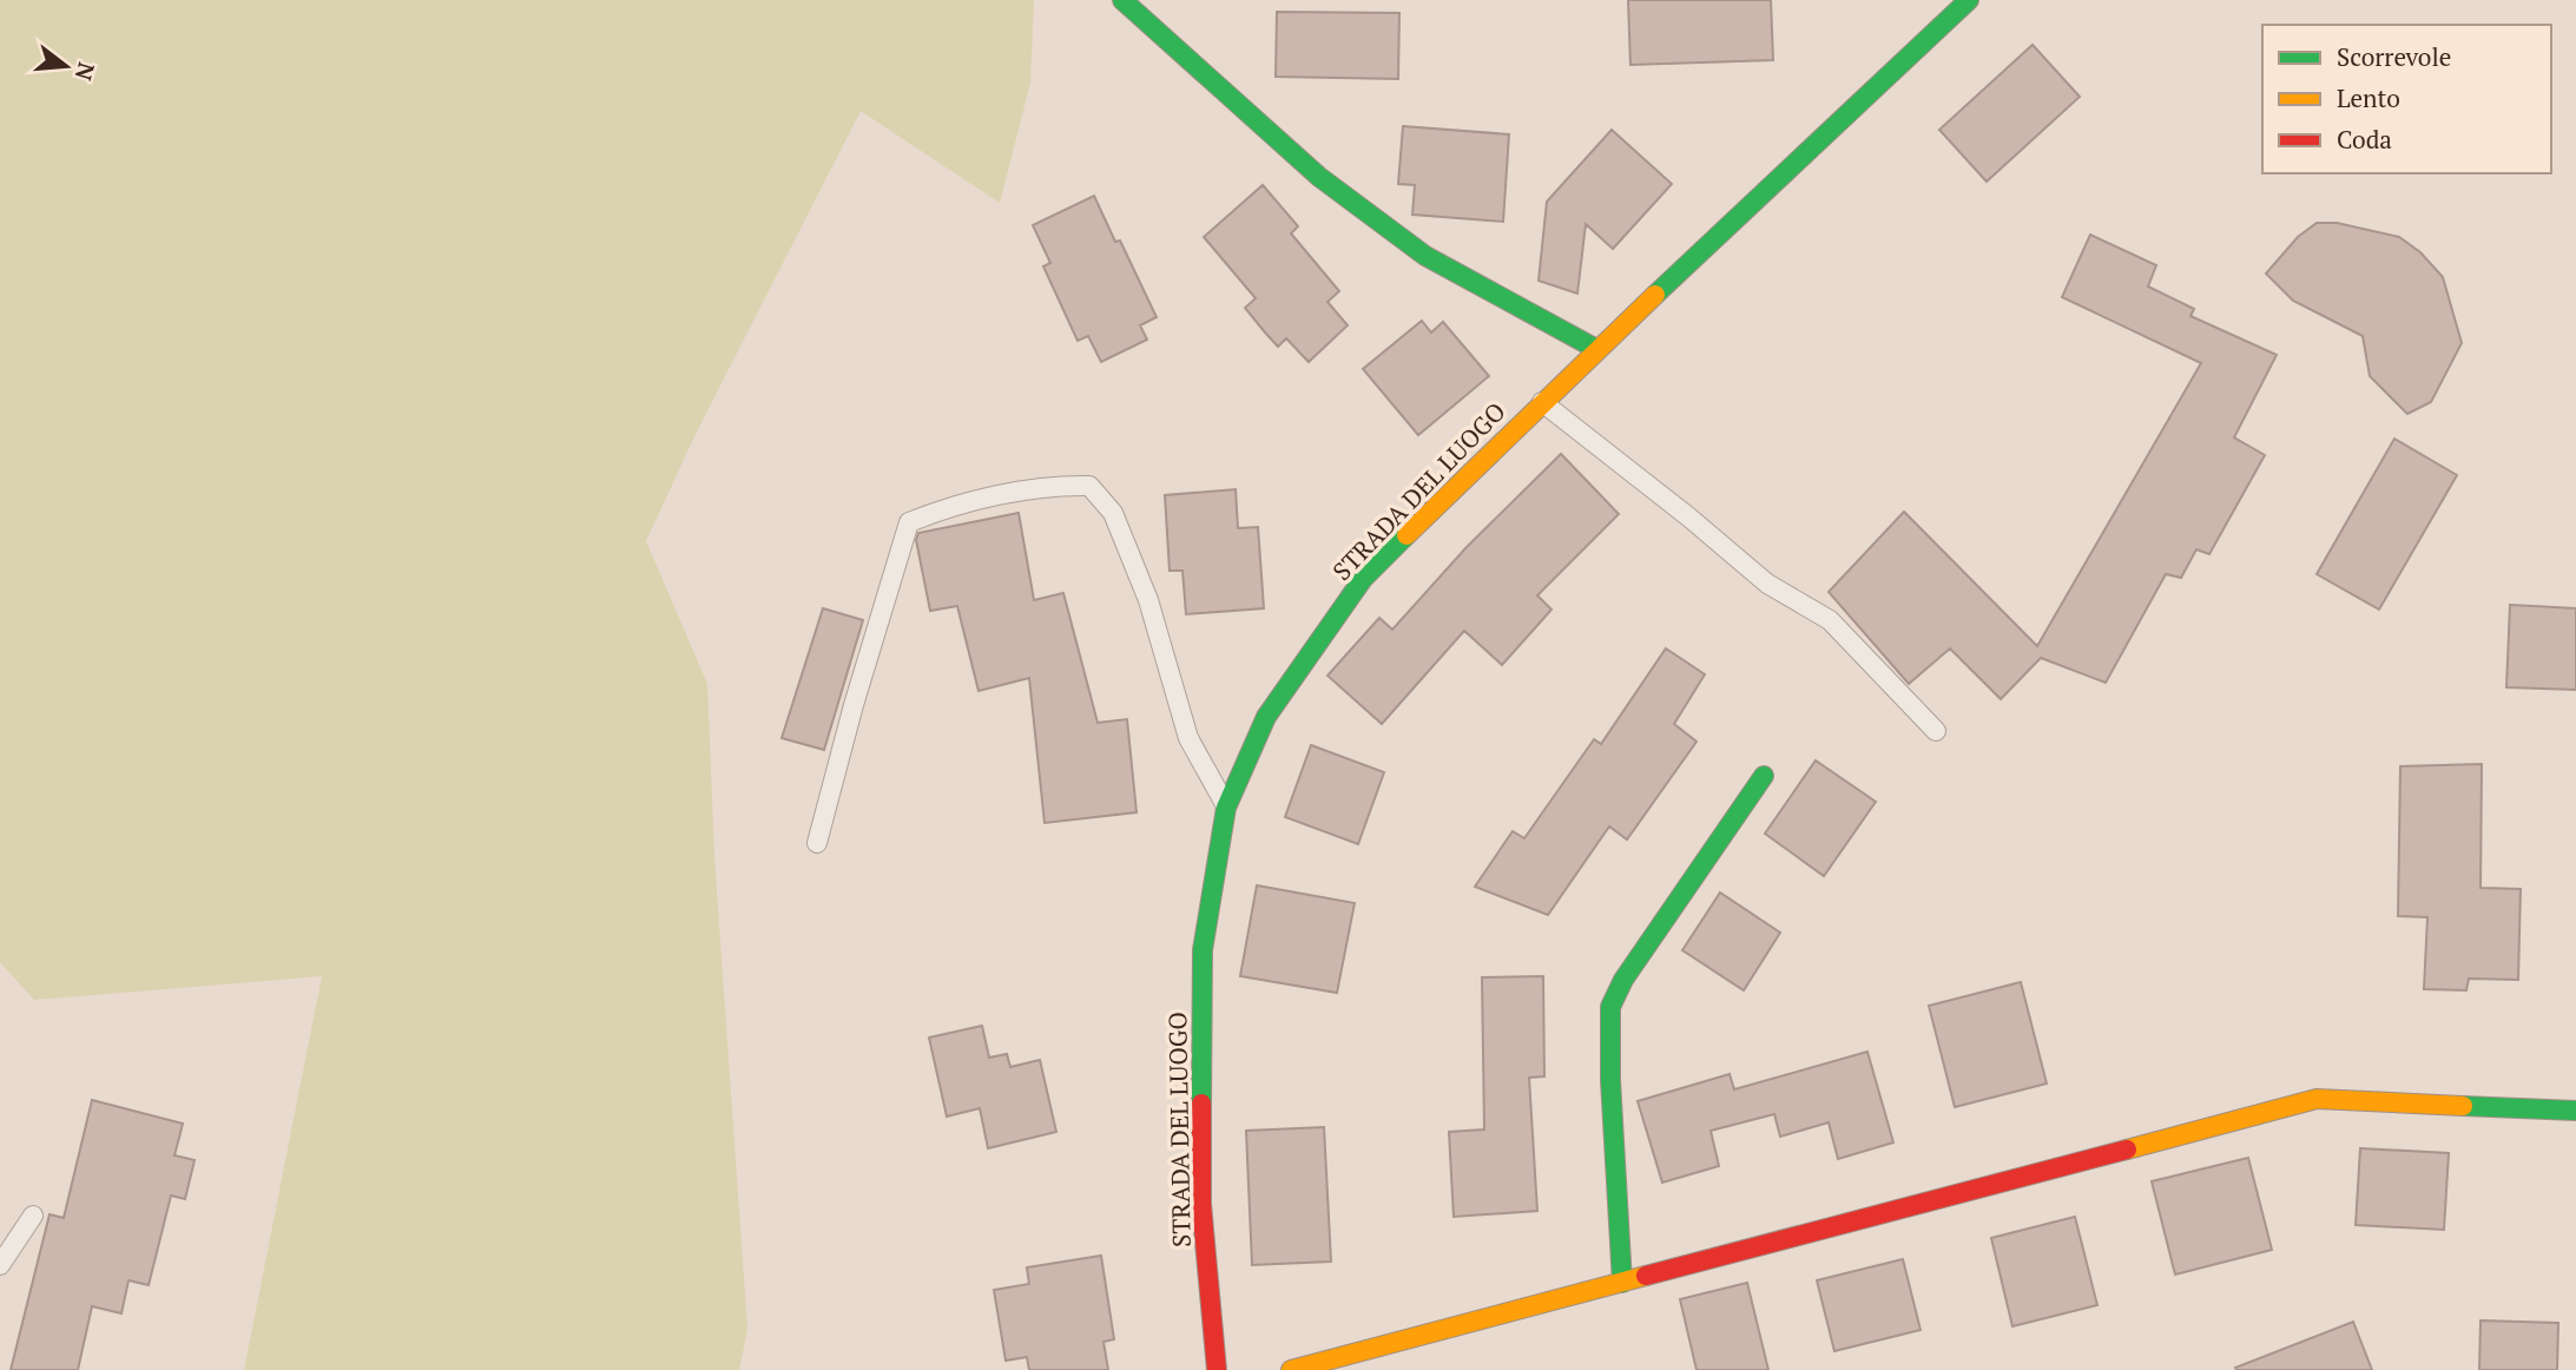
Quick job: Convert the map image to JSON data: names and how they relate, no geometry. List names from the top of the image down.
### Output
{
  "streets": {
    "street": ["STRADA DEL LUOGO"]
  },
  "legend": ["Scorrevole", "Lento", "Coda"],
  "north": "right"
}
